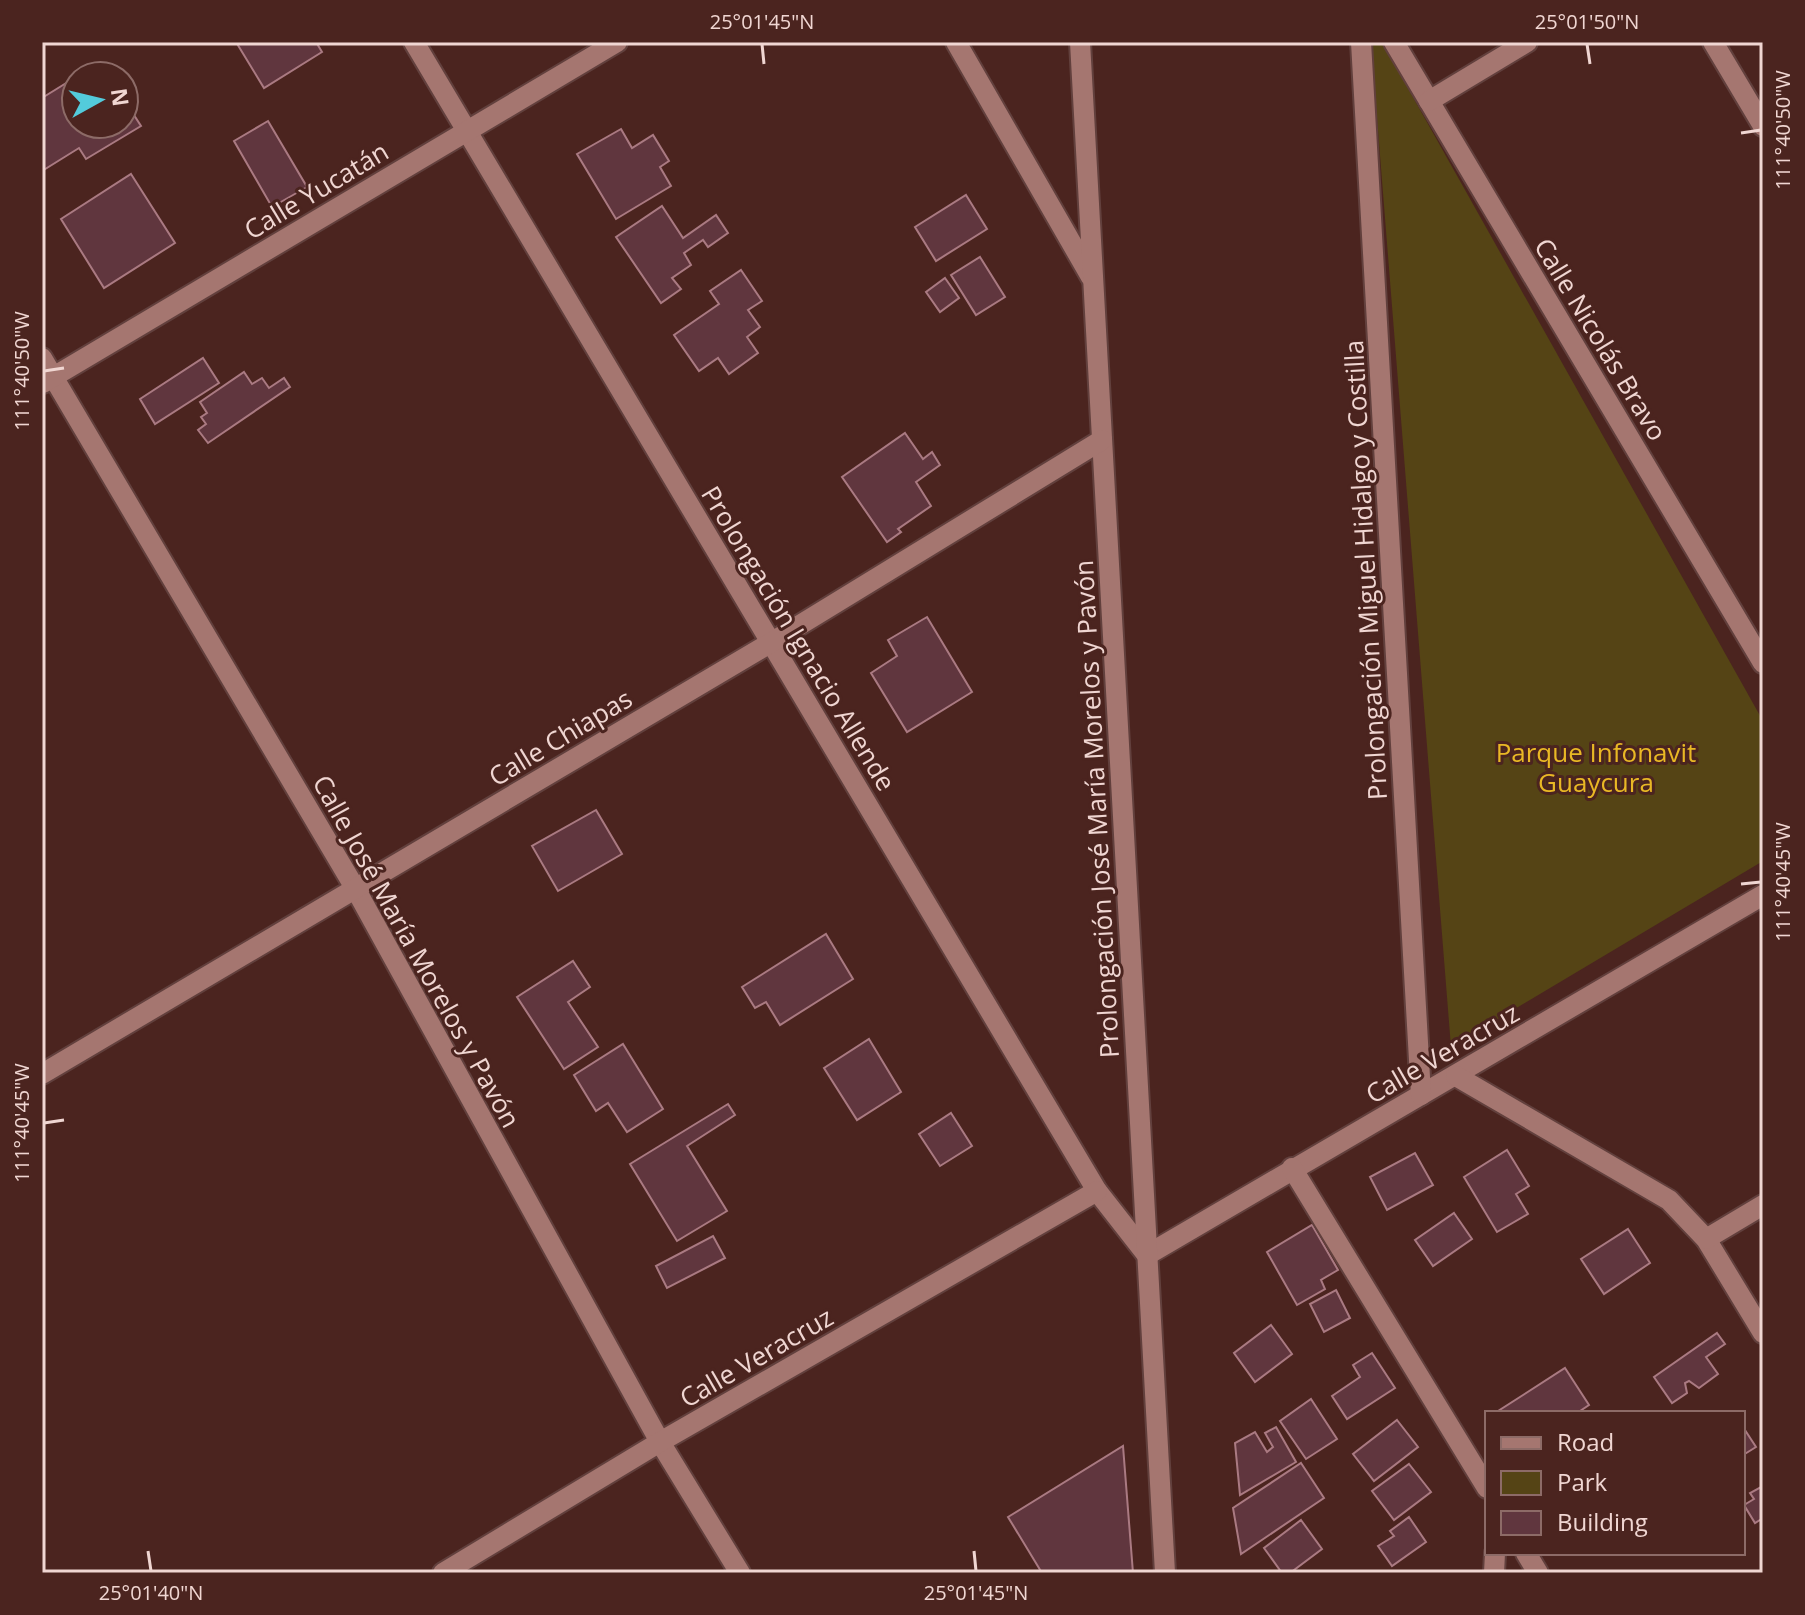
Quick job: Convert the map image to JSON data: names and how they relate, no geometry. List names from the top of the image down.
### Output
{
  "streets": {
    "street": [
      "Calle Yucatán",
      "Calle Nicolás Bravo",
      "Prolongación Miguel Hidalgo y Costilla",
      "Prolongación Ignacio Allende",
      "Calle Chiapas",
      "Prolongación José María Morelos y Pavón",
      "Calle José María Morelos y Pavón",
      "Calle Veracruz"
    ]
  },
  "crossings": [
    ["Calle Yucatán", "Prolongación Ignacio Allende"],
    ["Calle Yucatán", "Calle José María Morelos y Pavón"],
    ["Prolongación Miguel Hidalgo y Costilla", "Calle Veracruz"],
    ["Prolongación Ignacio Allende", "Calle Chiapas"],
    ["Prolongación Ignacio Allende", "Prolongación José María Morelos y Pavón"],
    ["Prolongación Ignacio Allende", "Calle Veracruz"],
    ["Calle Chiapas", "Prolongación José María Morelos y Pavón"],
    ["Calle Chiapas", "Calle José María Morelos y Pavón"],
    ["Prolongación José María Morelos y Pavón", "Calle Veracruz"],
    ["Calle José María Morelos y Pavón", "Calle Veracruz"]
  ],
  "parks": ["Parque Infonavit Guaycura"],
  "legend": ["Road", "Park", "Building"],
  "north": "right",
  "coordinates": [
    "25°01'45\"N",
    "25°01'50\"N",
    "111°40'50\"W",
    "111°40'45\"W",
    "25°01'40\"N"
  ]
}
